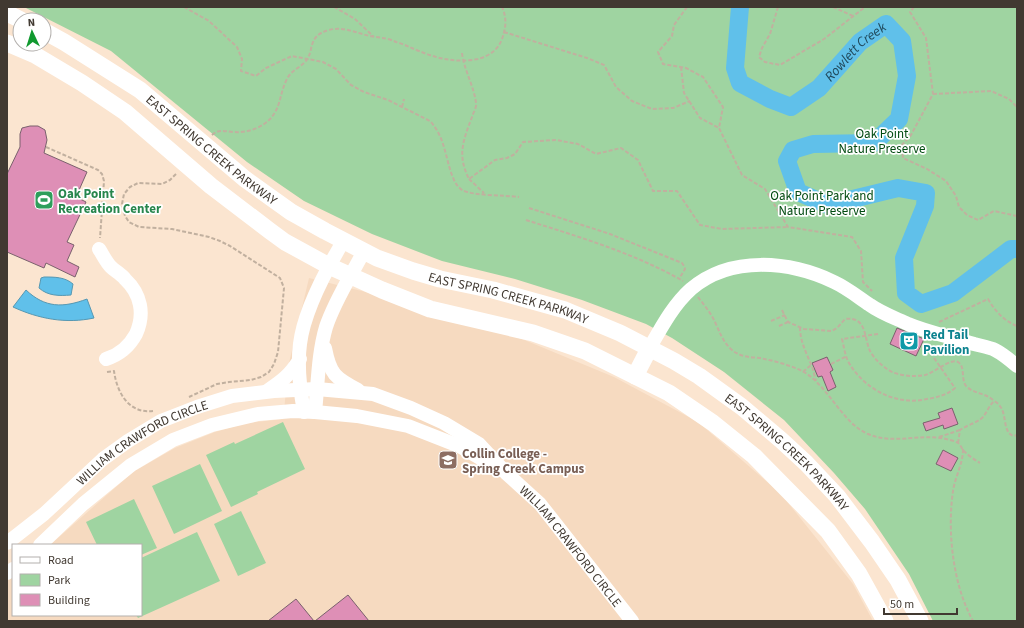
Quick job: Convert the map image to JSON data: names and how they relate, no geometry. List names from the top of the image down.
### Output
{
  "streets": {
    "main road": ["EAST SPRING CREEK PARKWAY"],
    "lane": ["WILLIAM CRAWFORD CIRCLE"]
  },
  "water": ["Rowlett Creek"],
  "parks": ["Oak Point Nature Preserve", "Oak Point Park and Nature Preserve"],
  "places": {
    "sports": ["Oak Point Recreation Center"],
    "theatre": ["Red Tail Pavilion"],
    "school or university": ["Collin College - Spring Creek Campus"]
  },
  "legend": ["Road", "Park", "Building"],
  "scale_bar": "50 m",
  "north": "top"
}
